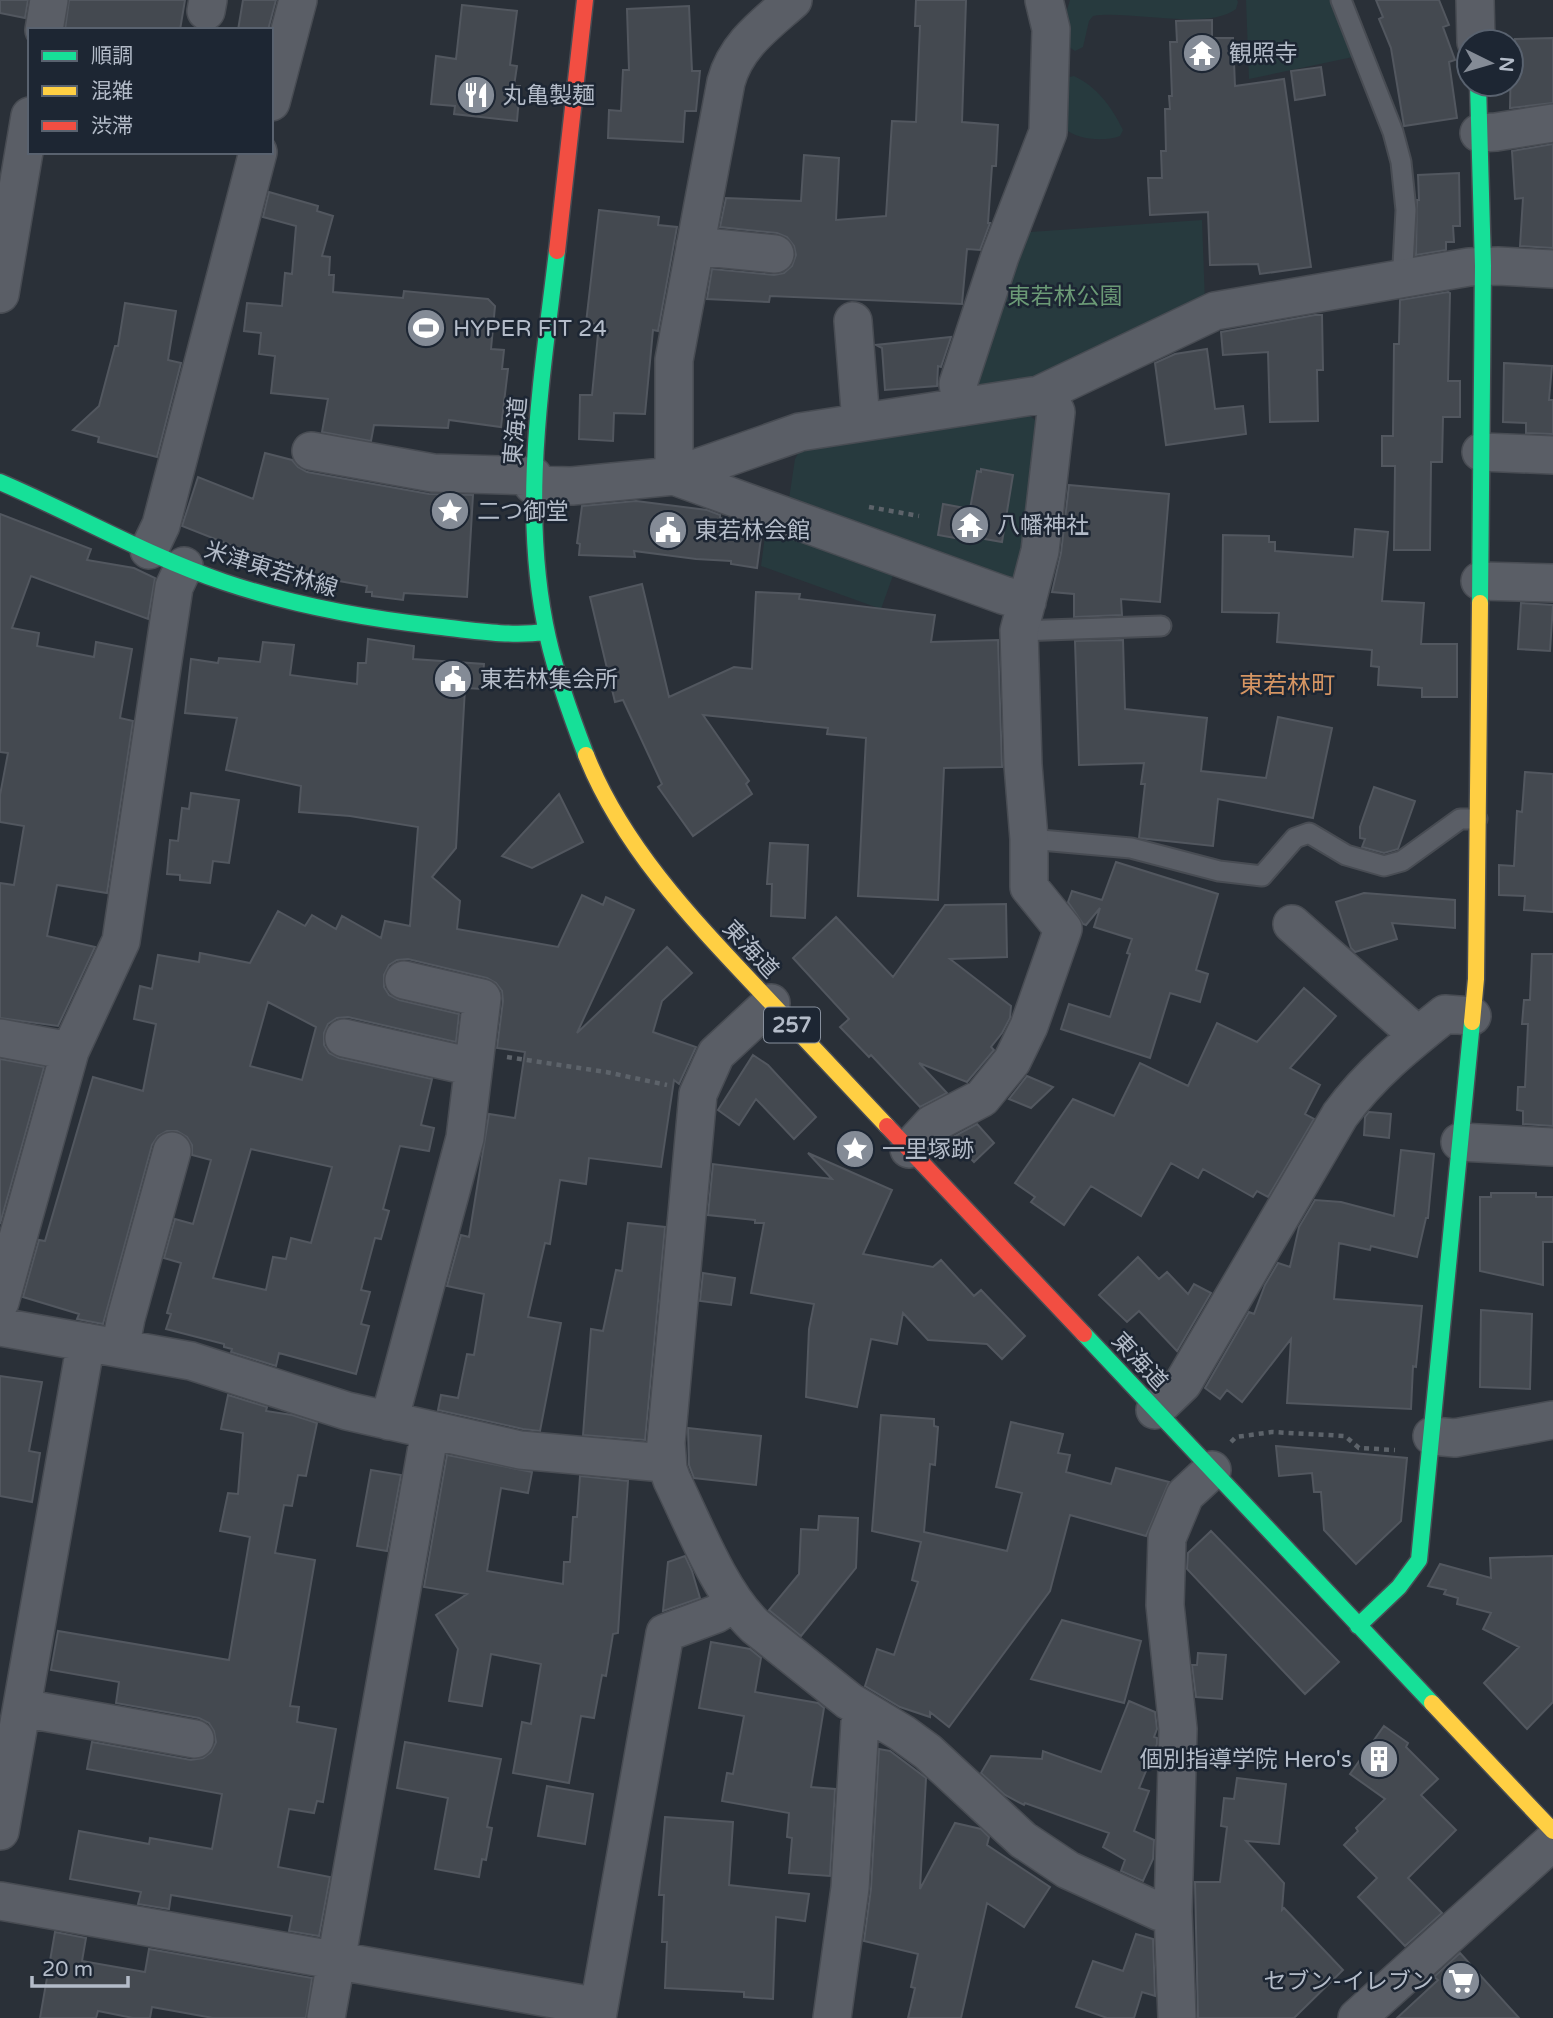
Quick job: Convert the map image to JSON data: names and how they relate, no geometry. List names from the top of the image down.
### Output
{
  "streets": {
    "main road": ["東海道", "米津東若林線", "257"]
  },
  "crossings": [
    ["東海道", "米津東若林線"]
  ],
  "districts": ["東若林町"],
  "parks": ["東若林公園"],
  "places": {
    "temple": ["観照寺", "八幡神社"],
    "restaurant": ["丸亀製麺"],
    "sports": ["HYPER FIT 24"],
    "place": ["二つ御堂", "一里塚跡"],
    "public building": ["東若林会館", "東若林集会所"],
    "building": ["個別指導学院 Hero's"],
    "supermarket": ["セブン-イレブン"]
  },
  "legend": ["順調", "混雑", "渋滞"],
  "scale_bar": "20 m",
  "north": "right"
}
